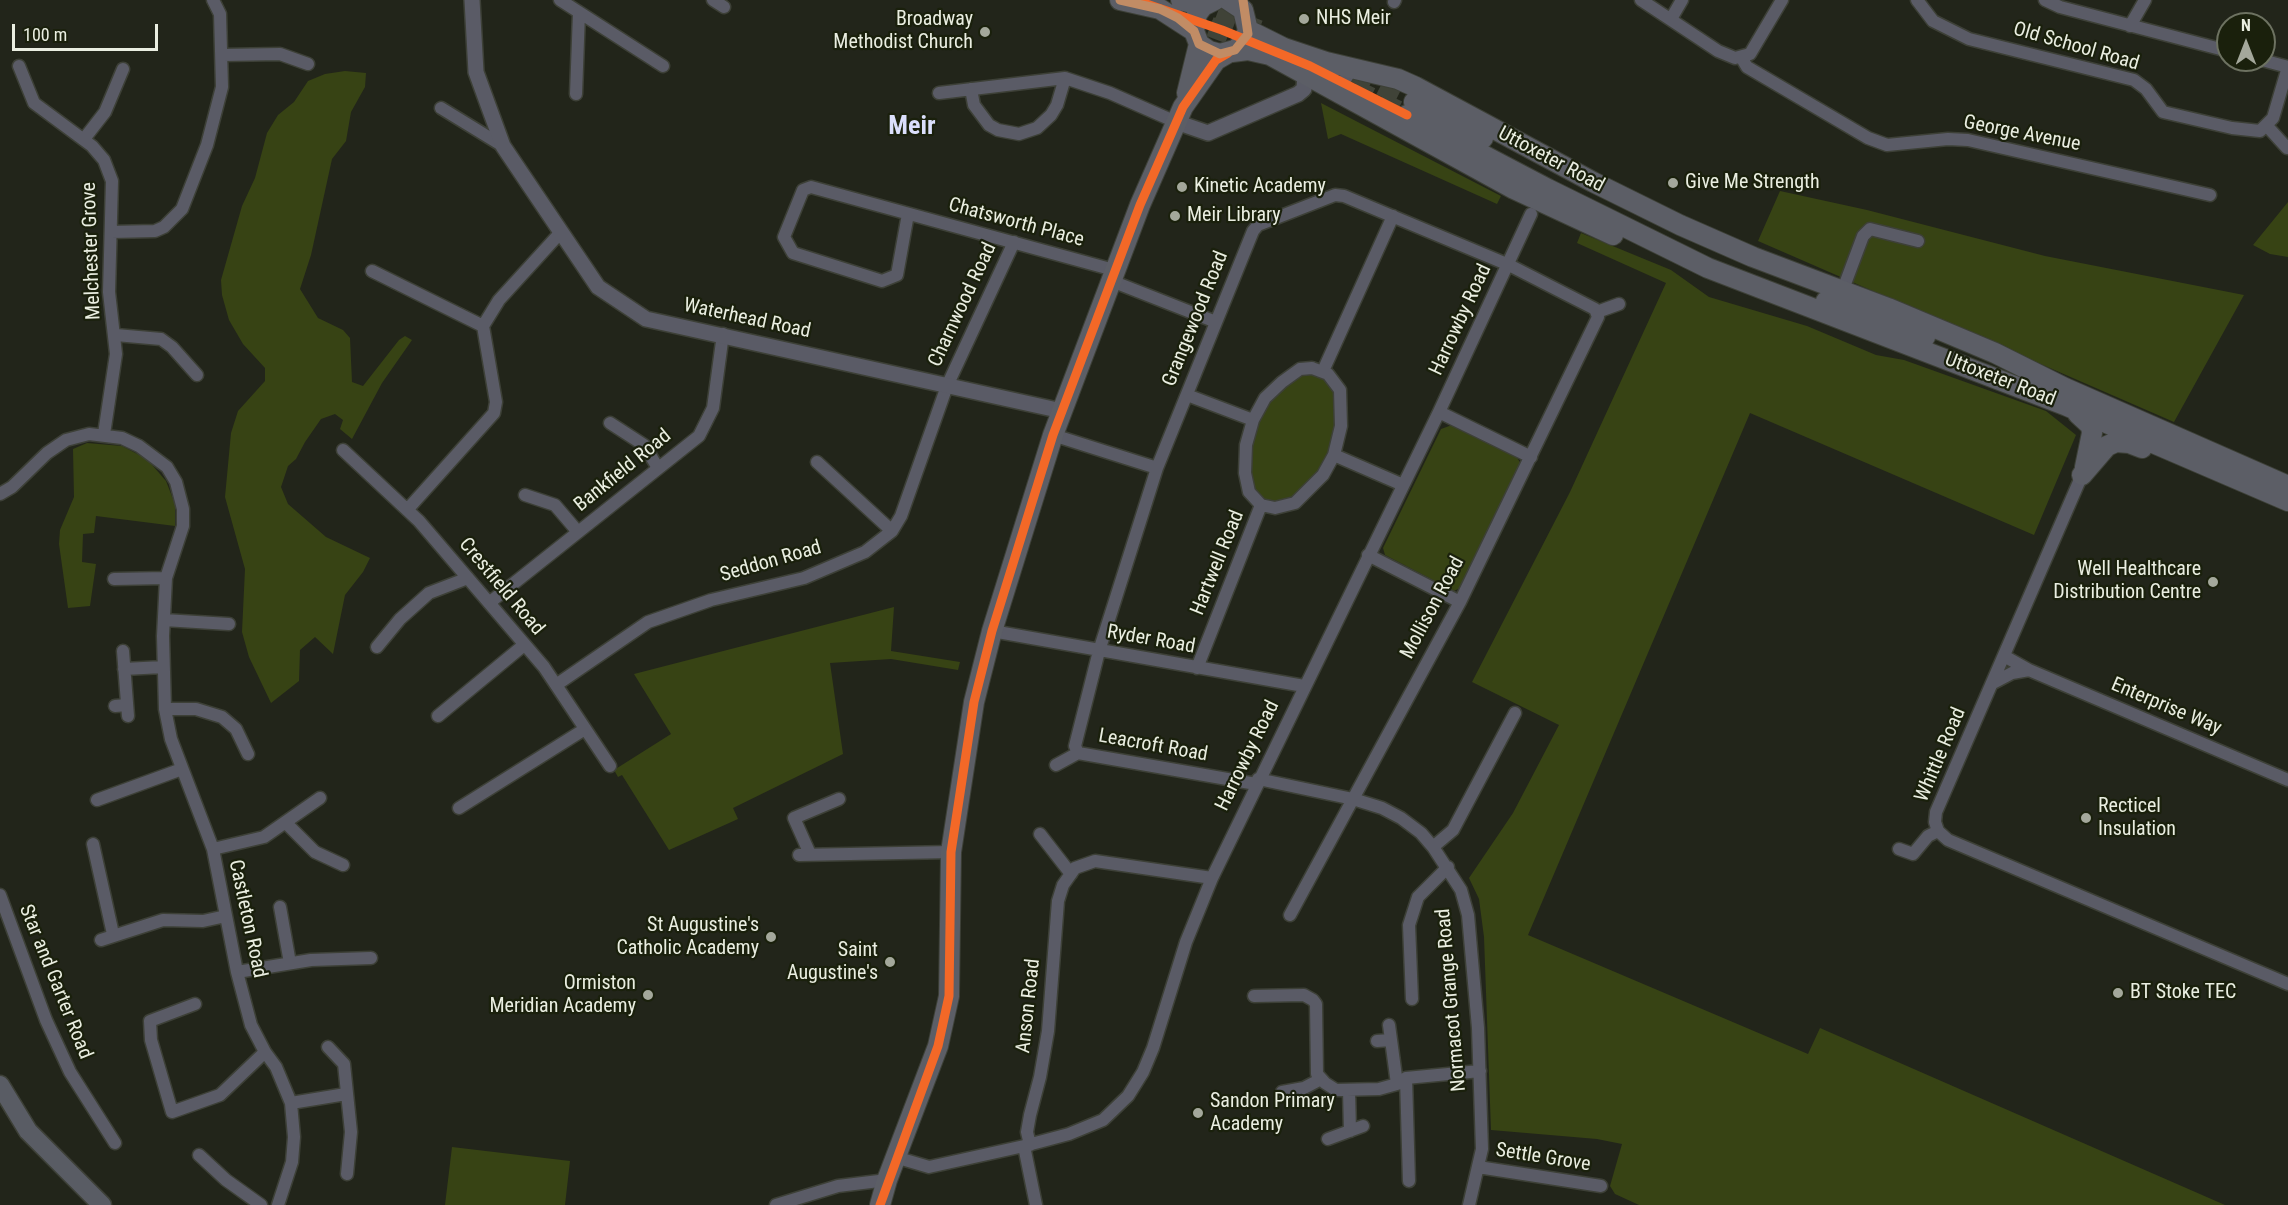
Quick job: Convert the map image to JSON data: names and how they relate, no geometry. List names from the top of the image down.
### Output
{
  "streets": {
    "highway": ["Uttoxeter Road"],
    "street": [
      "Old School Road",
      "George Avenue",
      "Chatsworth Place",
      "Melchester Grove",
      "Charnwood Road",
      "Waterhead Road",
      "Grangewood Road",
      "Harrowby Road",
      "Bankfield Road",
      "Seddon Road",
      "Hartwell Road",
      "Crestfield Road",
      "Mollison Road",
      "Ryder Road",
      "Enterprise Way",
      "Leacroft Road",
      "Whittle Road",
      "Castleton Road",
      "Star and Garter Road",
      "Normacot Grange Road",
      "Anson Road",
      "Settle Grove"
    ]
  },
  "crossings": [
    ["Chatsworth Place", "Charnwood Road"],
    ["Chatsworth Place", "Grangewood Road"],
    ["Melchester Grove", "Castleton Road"],
    ["Charnwood Road", "Waterhead Road"],
    ["Charnwood Road", "Seddon Road"],
    ["Waterhead Road", "Bankfield Road"],
    ["Waterhead Road", "Seddon Road"],
    ["Grangewood Road", "Harrowby Road"],
    ["Grangewood Road", "Ryder Road"],
    ["Grangewood Road", "Leacroft Road"],
    ["Harrowby Road", "Ryder Road"],
    ["Harrowby Road", "Leacroft Road"],
    ["Harrowby Road", "Normacot Grange Road"],
    ["Harrowby Road", "Anson Road"],
    ["Bankfield Road", "Crestfield Road"],
    ["Seddon Road", "Crestfield Road"],
    ["Hartwell Road", "Ryder Road"],
    ["Mollison Road", "Normacot Grange Road"],
    ["Ryder Road", "Leacroft Road"],
    ["Enterprise Way", "Whittle Road"],
    ["Leacroft Road", "Normacot Grange Road"],
    ["Normacot Grange Road", "Settle Grove"]
  ],
  "districts": ["Meir"],
  "places": [
    "NHS Meir",
    "Broadway Methodist Church",
    "Give Me Strength",
    "Kinetic Academy",
    "Meir Library",
    "Well Healthcare Distribution Centre",
    "Recticel Insulation",
    "St Augustine's Catholic Academy",
    "Saint Augustine's",
    "BT Stoke TEC",
    "Ormiston Meridian Academy",
    "Sandon Primary Academy"
  ],
  "scale_bar": "100 m",
  "north": "top"
}
